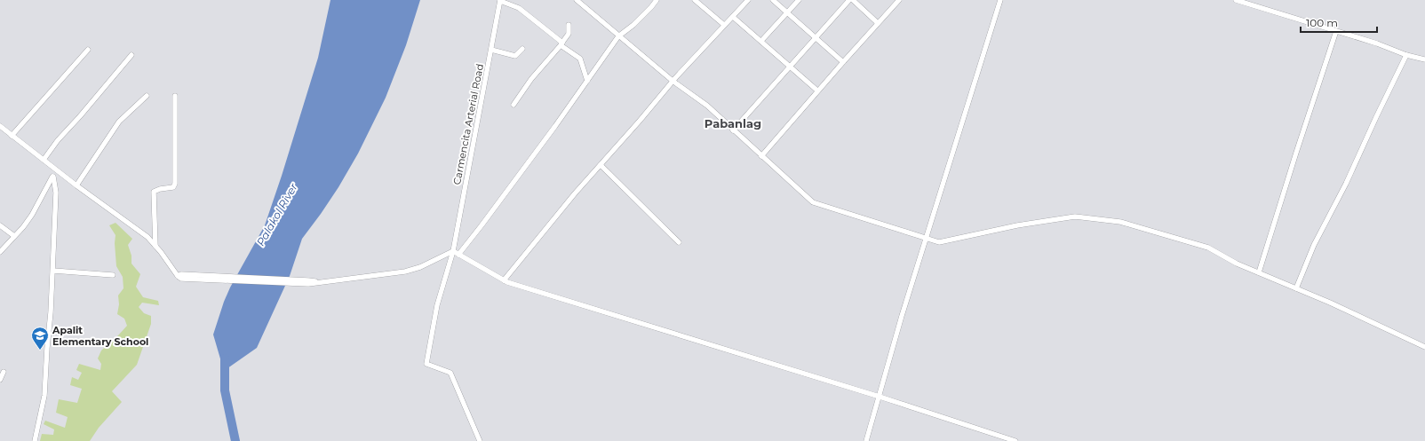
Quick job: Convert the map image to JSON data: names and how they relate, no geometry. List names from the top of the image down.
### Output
{
  "streets": {
    "street": ["Carmencita Arterial Road"]
  },
  "districts": ["Pabanlag"],
  "water": ["Palakol River"],
  "places": {
    "school or university": ["Apalit Elementary School"]
  },
  "scale_bar": "100 m"
}
